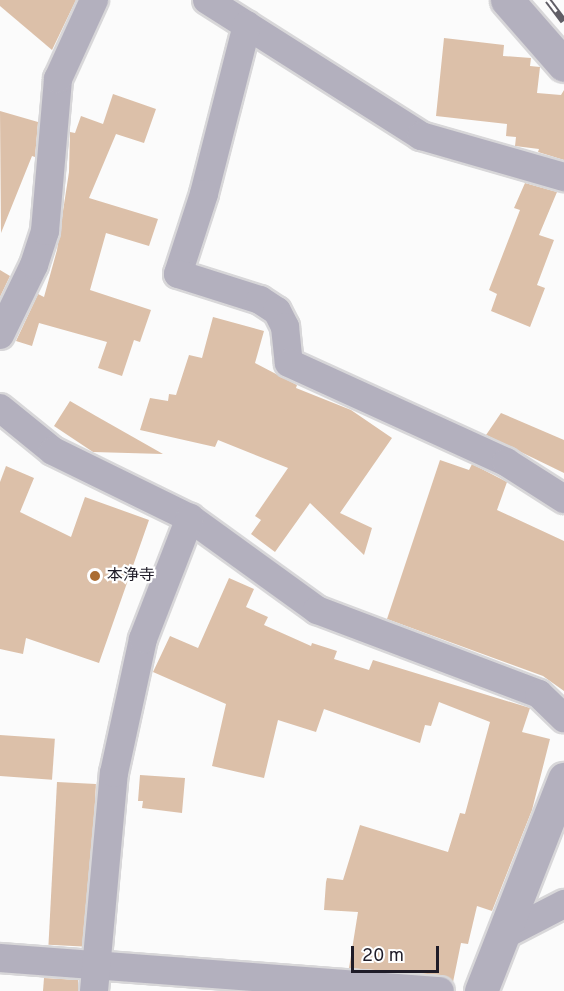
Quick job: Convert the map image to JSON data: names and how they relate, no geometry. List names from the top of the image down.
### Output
{
  "places": ["本浄寺"],
  "scale_bar": "20 m"
}
